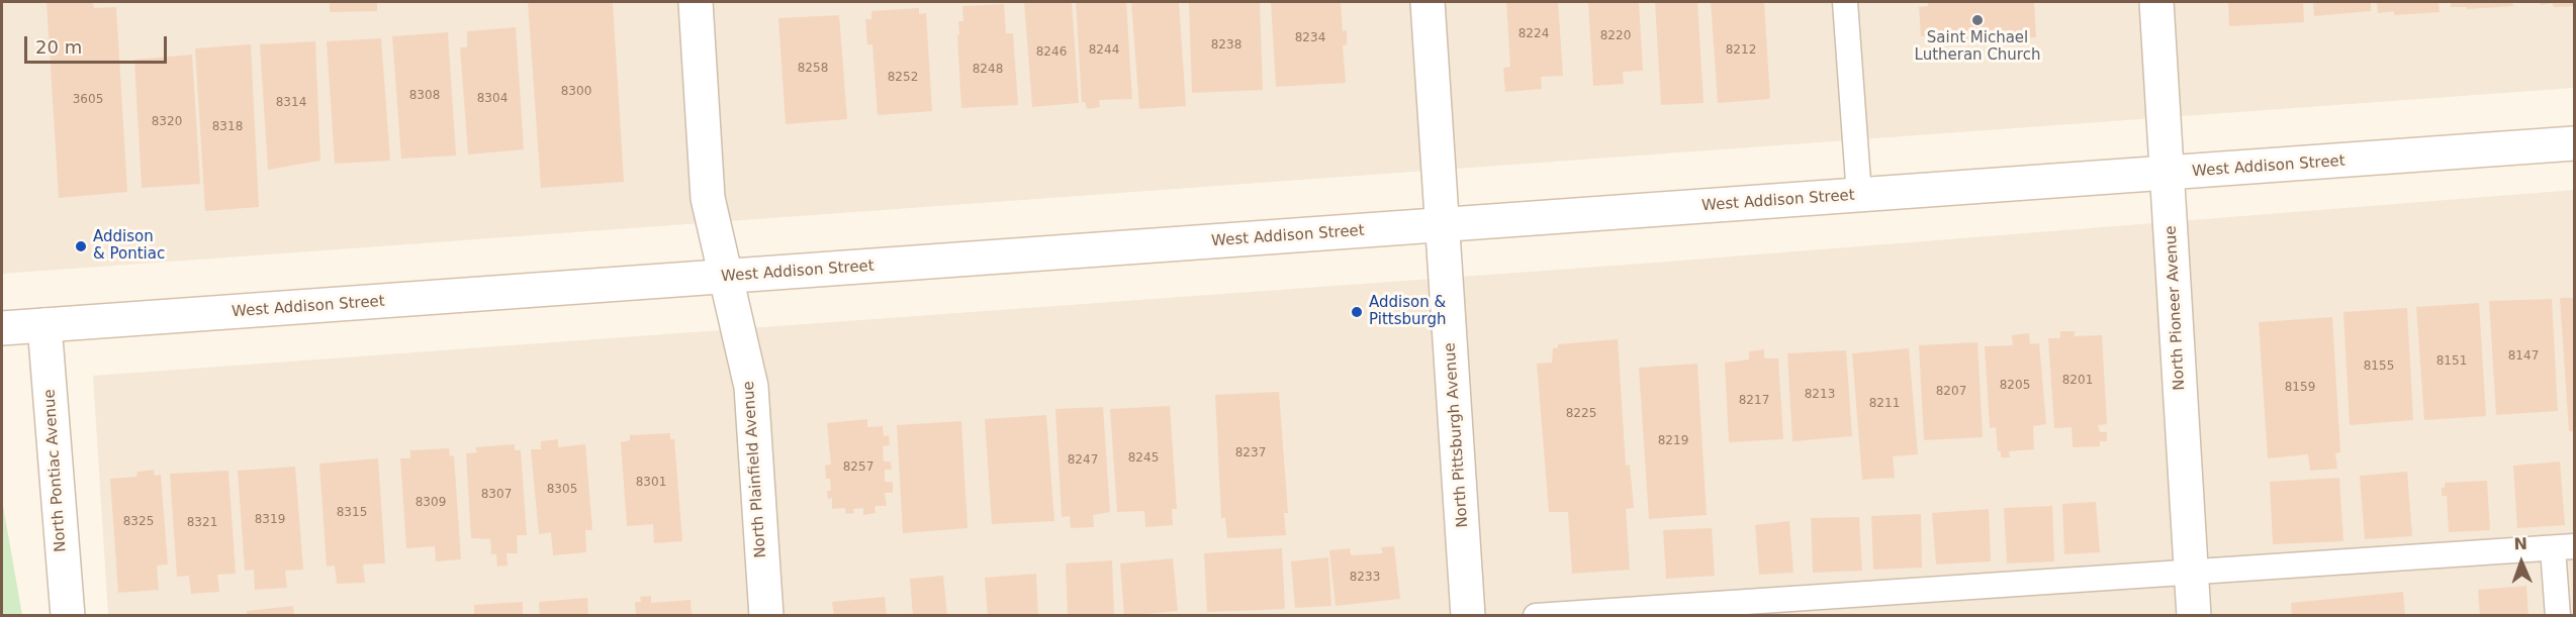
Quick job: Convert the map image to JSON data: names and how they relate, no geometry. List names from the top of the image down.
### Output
{
  "streets": {
    "street": [
      "West Addison Street",
      "North Pioneer Avenue",
      "North Pittsburgh Avenue",
      "North Plainfield Avenue",
      "North Pontiac Avenue"
    ]
  },
  "crossings": [
    ["West Addison Street", "North Pioneer Avenue"],
    ["West Addison Street", "North Pittsburgh Avenue"],
    ["West Addison Street", "North Plainfield Avenue"],
    ["West Addison Street", "North Pontiac Avenue"]
  ],
  "places": ["Saint Michael Lutheran Church", "Addison & Pontiac", "Addison & Pittsburgh"],
  "house_numbers": [
    "8224",
    "8220",
    "8234",
    "8238",
    "8244",
    "8212",
    "8246",
    "8258",
    "8248",
    "8252",
    "8300",
    "8308",
    "8304",
    "3605",
    "8314",
    "8320",
    "8318",
    "8147",
    "8151",
    "8155",
    "8201",
    "8205",
    "8159",
    "8207",
    "8213",
    "8217",
    "8211",
    "8225",
    "8219",
    "8237",
    "8245",
    "8247",
    "8257",
    "8301",
    "8305",
    "8307",
    "8309",
    "8315",
    "8319",
    "8325",
    "8321",
    "8233"
  ],
  "scale_bar": "20 m",
  "north": "top"
}
